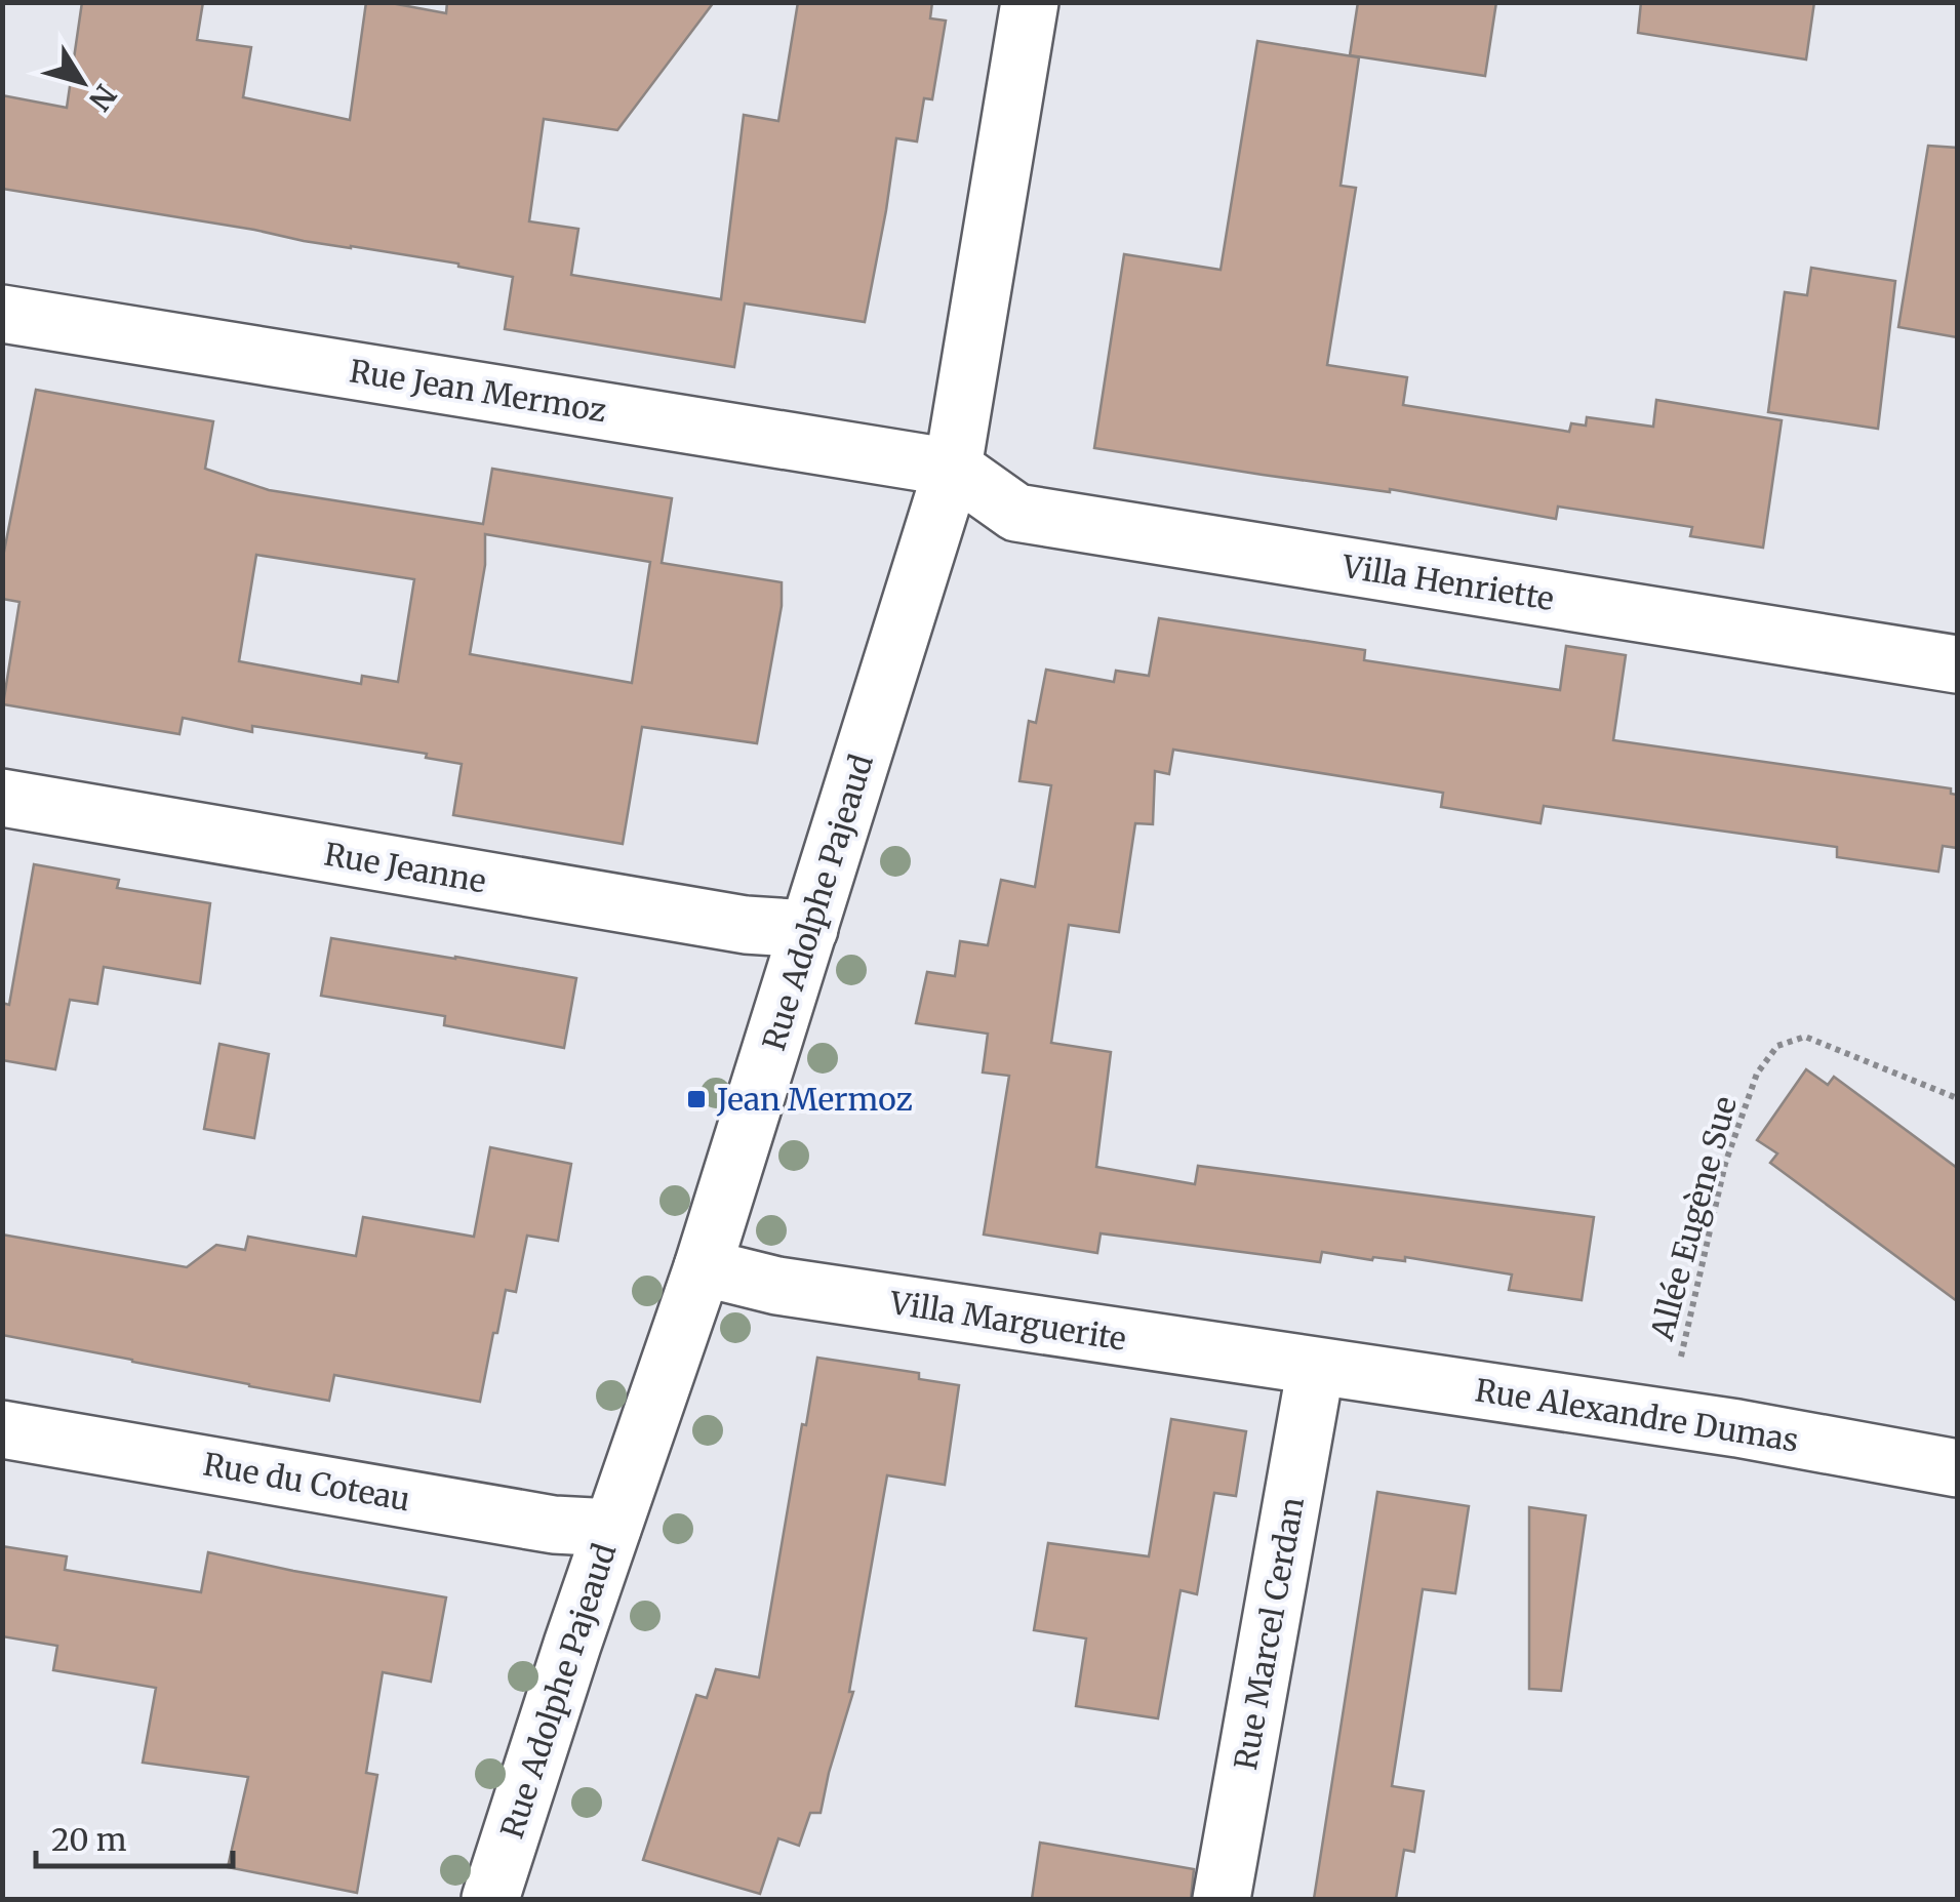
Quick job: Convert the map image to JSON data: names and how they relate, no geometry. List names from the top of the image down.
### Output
{
  "streets": {
    "street": [
      "Rue Jean Mermoz",
      "Villa Henriette",
      "Rue Jeanne",
      "Rue Adolphe Pajeaud",
      "Villa Marguerite",
      "Rue Alexandre Dumas",
      "Rue du Coteau",
      "Rue Marcel Cerdan"
    ],
    "path": ["Allée Eugène Sue"]
  },
  "crossings": [
    ["Rue Jean Mermoz", "Villa Henriette"],
    ["Rue Jean Mermoz", "Rue Adolphe Pajeaud"],
    ["Villa Henriette", "Rue Adolphe Pajeaud"],
    ["Rue Jeanne", "Rue Adolphe Pajeaud"],
    ["Rue Adolphe Pajeaud", "Villa Marguerite"],
    ["Rue Adolphe Pajeaud", "Rue du Coteau"],
    ["Allée Eugène Sue", "Rue Alexandre Dumas"],
    ["Villa Marguerite", "Rue Alexandre Dumas"],
    ["Villa Marguerite", "Rue Marcel Cerdan"],
    ["Rue Alexandre Dumas", "Rue Marcel Cerdan"]
  ],
  "places": {
    "transit": ["Jean Mermoz"]
  },
  "scale_bar": "20 m",
  "north": "bottom right"
}
